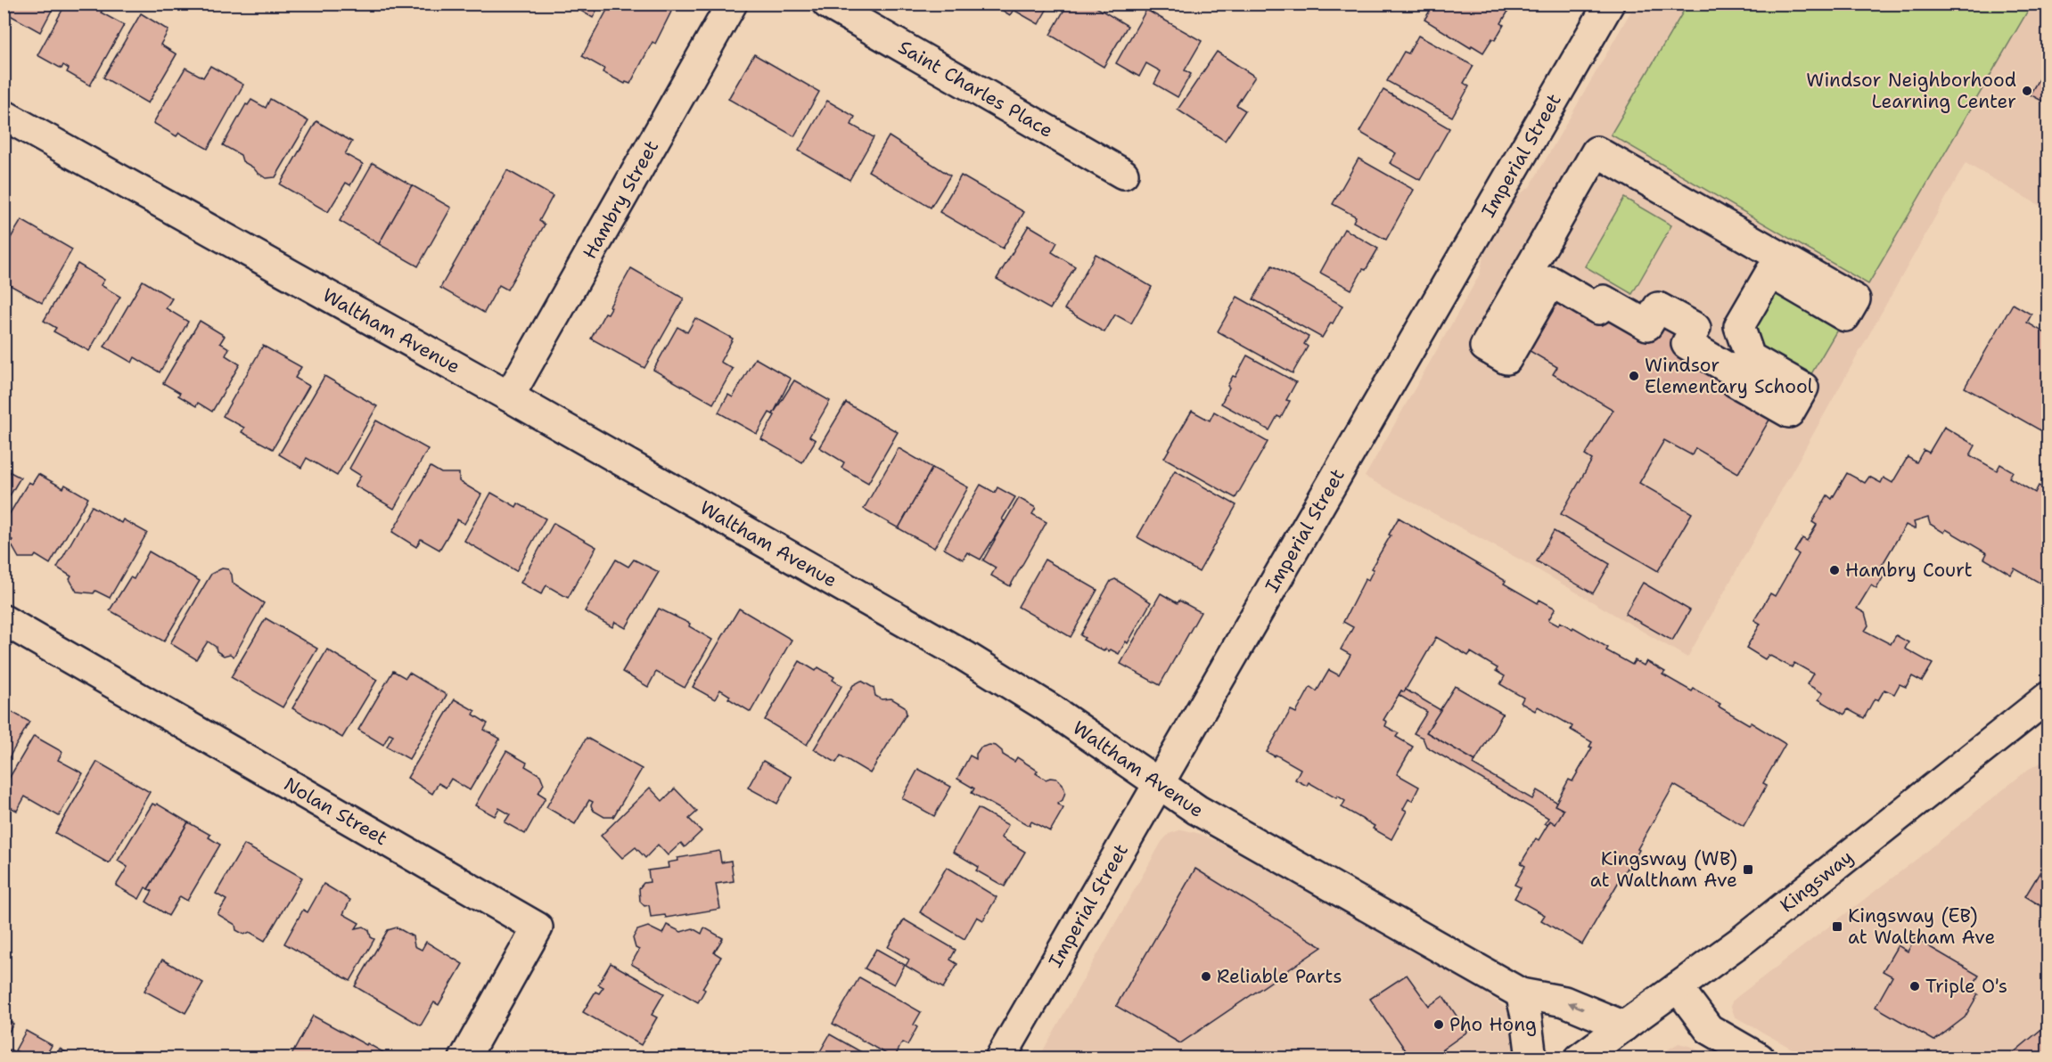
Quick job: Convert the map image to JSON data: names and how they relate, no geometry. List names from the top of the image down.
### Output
{
  "streets": {
    "street": [
      "Saint Charles Place",
      "Imperial Street",
      "Hambry Street",
      "Waltham Avenue",
      "Nolan Street",
      "Kingsway"
    ]
  },
  "crossings": [
    ["Imperial Street", "Waltham Avenue"],
    ["Hambry Street", "Waltham Avenue"],
    ["Waltham Avenue", "Kingsway"]
  ],
  "places": {
    "other": [
      "Windsor Neighborhood Learning Center",
      "Windsor Elementary School",
      "Hambry Court",
      "Reliable Parts",
      "Triple O's",
      "Pho Hong"
    ],
    "transit": ["Kingsway (WB) at Waltham Ave", "Kingsway (EB) at Waltham Ave"]
  }
}
